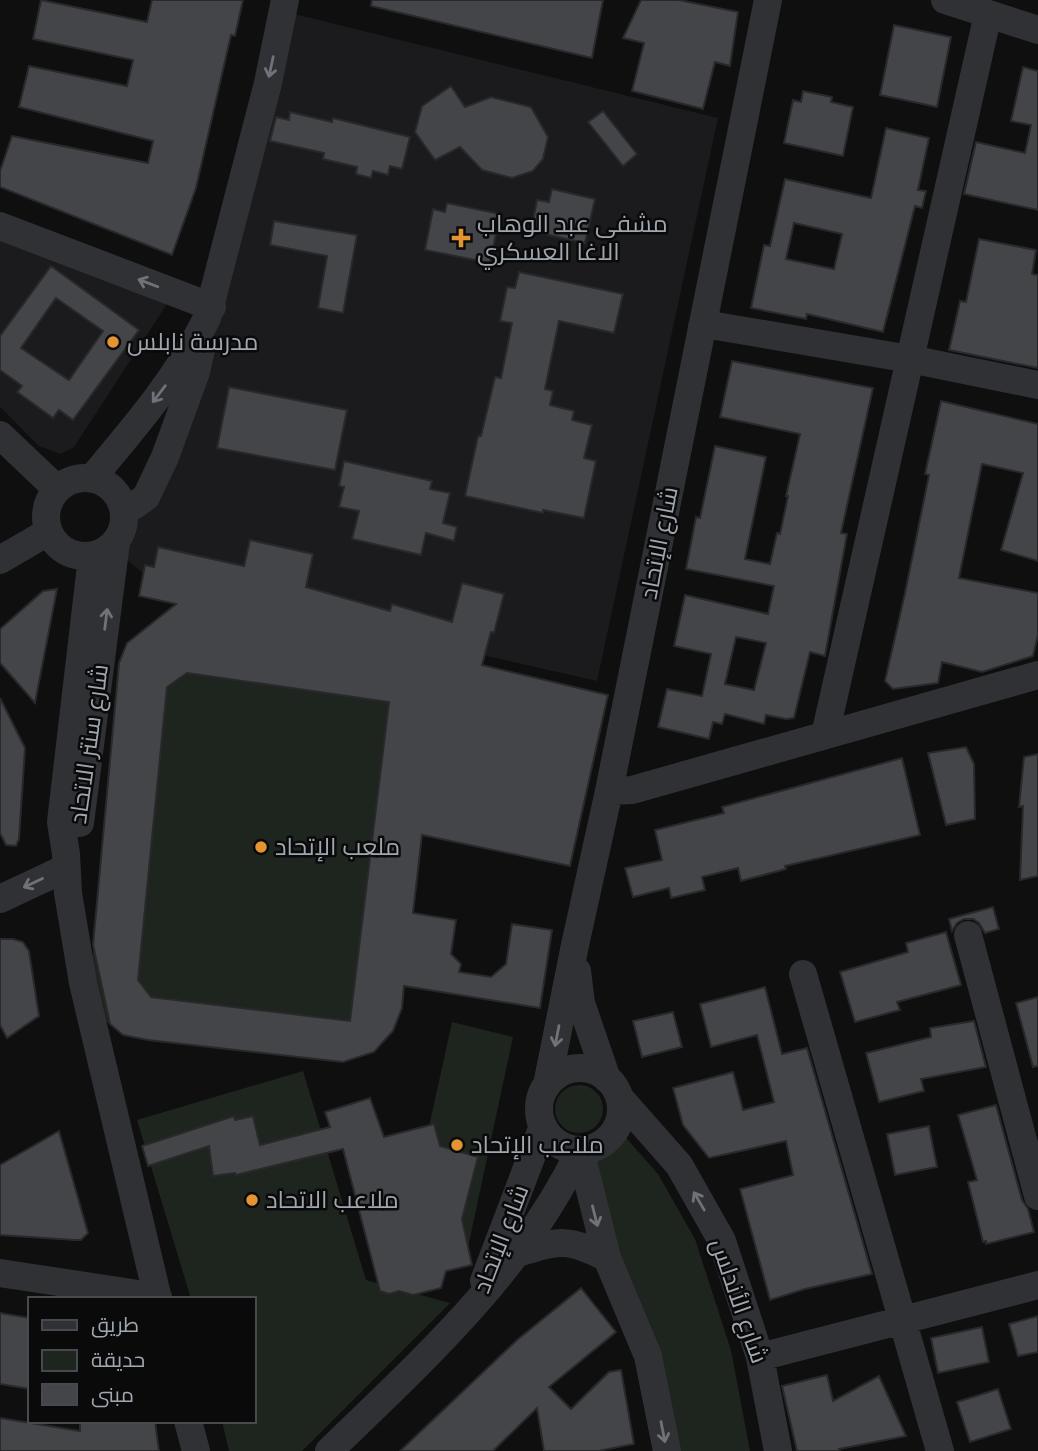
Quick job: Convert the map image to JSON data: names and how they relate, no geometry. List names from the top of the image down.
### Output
{
  "streets": {
    "street": ["شارع الإتحاد", "شارع سنتر الاتحاد", "شارع الأندلس"]
  },
  "crossings": [
    ["شارع الإتحاد", "شارع الأندلس"]
  ],
  "places": {
    "health": ["مشفى عبد الوهاب الاغا العسكري"],
    "other": [
      "مدرسة نابلس",
      "ملعب الإتحاد",
      "ملاعب الإتحاد",
      "ملاعب الاتحاد"
    ]
  },
  "legend": ["طريق", "حديقة", "مبنى"]
}
